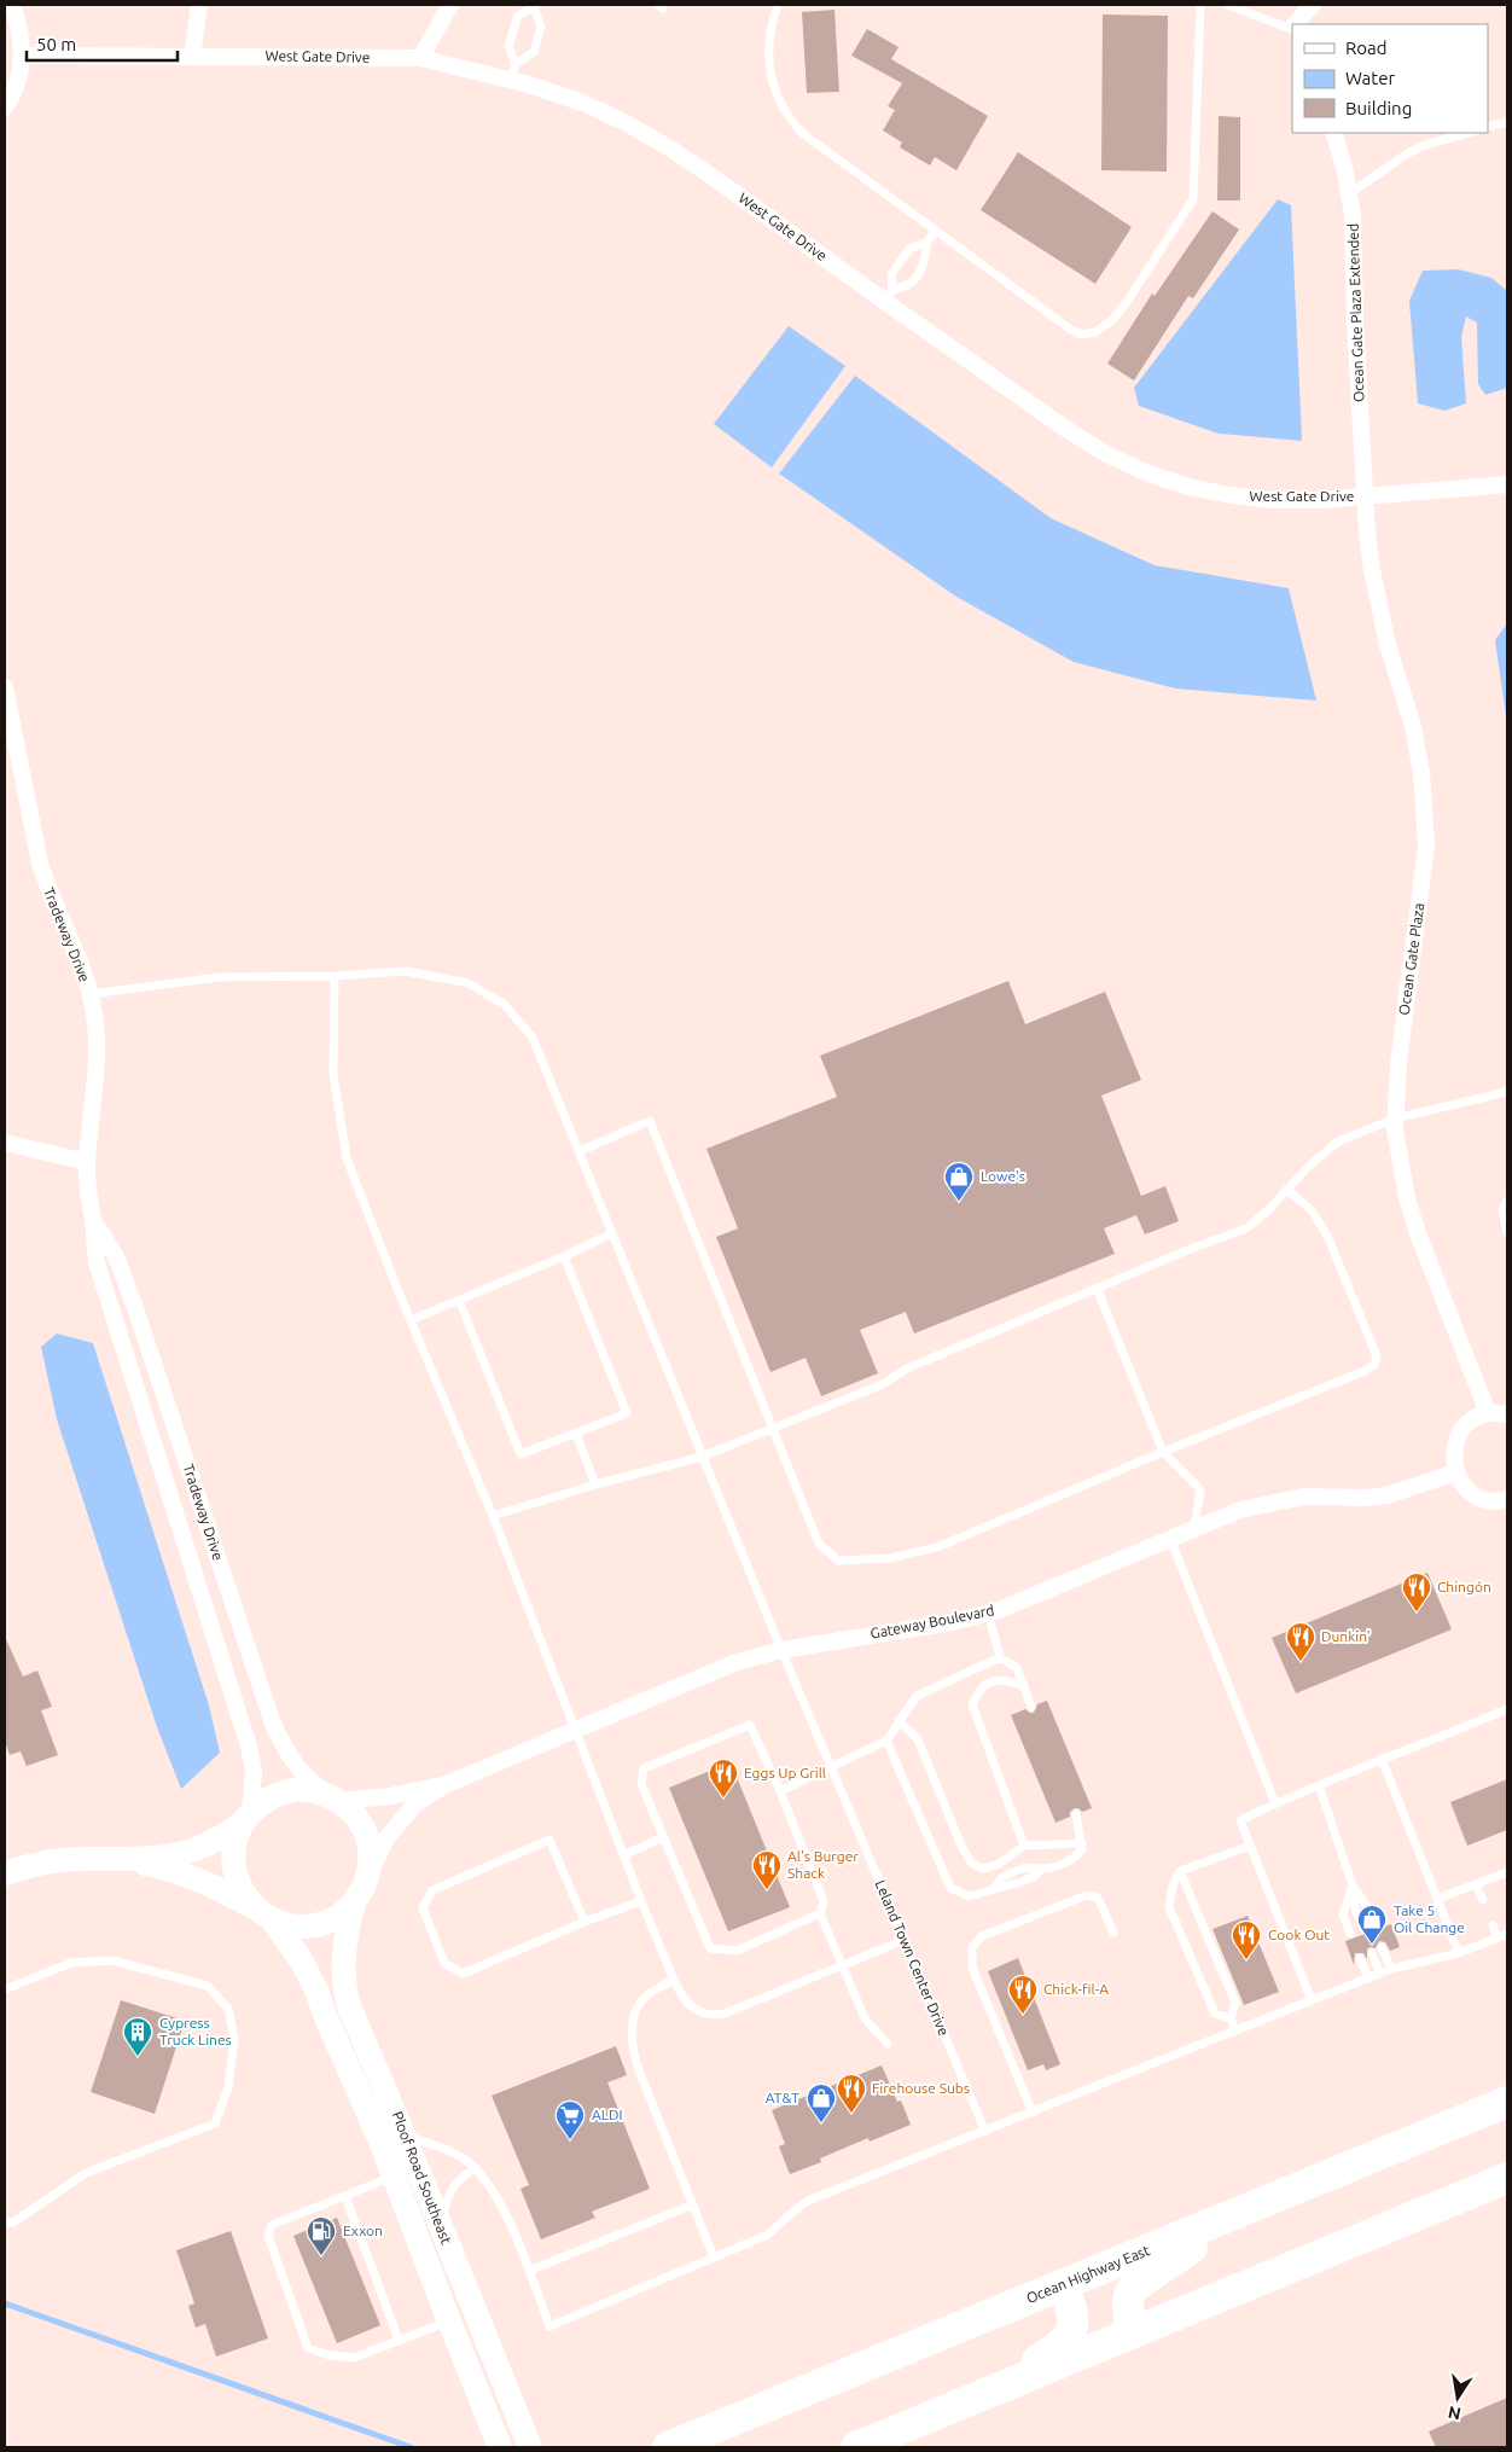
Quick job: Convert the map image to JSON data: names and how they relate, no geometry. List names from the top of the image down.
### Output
{
  "streets": {
    "highway": ["Ocean Highway East"],
    "street": [
      "West Gate Drive",
      "Ocean Gate Plaza Extended",
      "Tradeway Drive",
      "Ocean Gate Plaza",
      "Gateway Boulevard",
      "Ploof Road Southeast"
    ],
    "lane": ["Leland Town Center Drive"]
  },
  "crossings": [
    ["West Gate Drive", "Ocean Gate Plaza Extended"],
    ["West Gate Drive", "Ocean Gate Plaza"],
    ["Ocean Gate Plaza Extended", "Ocean Gate Plaza"],
    ["Tradeway Drive", "Leland Town Center Drive"],
    ["Tradeway Drive", "Ploof Road Southeast"],
    ["Gateway Boulevard", "Leland Town Center Drive"]
  ],
  "places": {
    "shop": ["Lowe's", "Take 5 Oil Change", "AT&T"],
    "restaurant": [
      "Chingón",
      "Dunkin'",
      "Eggs Up Grill",
      "Al's Burger Shack",
      "Cook Out",
      "Chick-fil-A",
      "Firehouse Subs"
    ],
    "building": ["Cypress Truck Lines"],
    "supermarket": ["ALDI"],
    "fuel station": ["Exxon"]
  },
  "legend": ["Road", "Water", "Building"],
  "scale_bar": "50 m",
  "north": "bottom"
}
